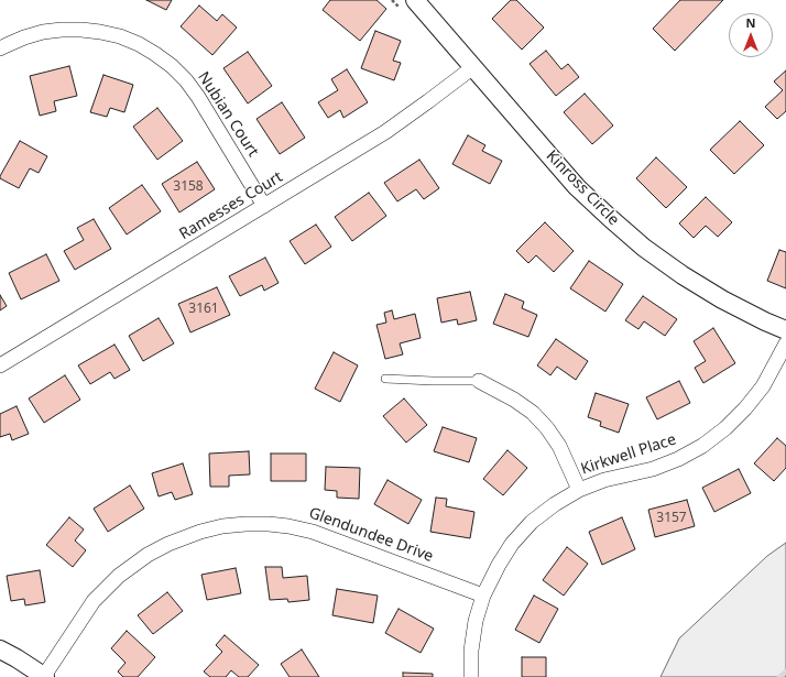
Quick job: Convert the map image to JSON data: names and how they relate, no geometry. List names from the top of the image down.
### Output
{
  "streets": {
    "street": [
      "Nubian Court",
      "Kinross Circle",
      "Ramesses Court",
      "Kirkwell Place",
      "Glendundee Drive"
    ]
  },
  "crossings": [
    ["Nubian Court", "Ramesses Court"],
    ["Kinross Circle", "Ramesses Court"],
    ["Kirkwell Place", "Glendundee Drive"]
  ],
  "house_numbers": ["3158", "3161", "3157"],
  "north": "top"
}
